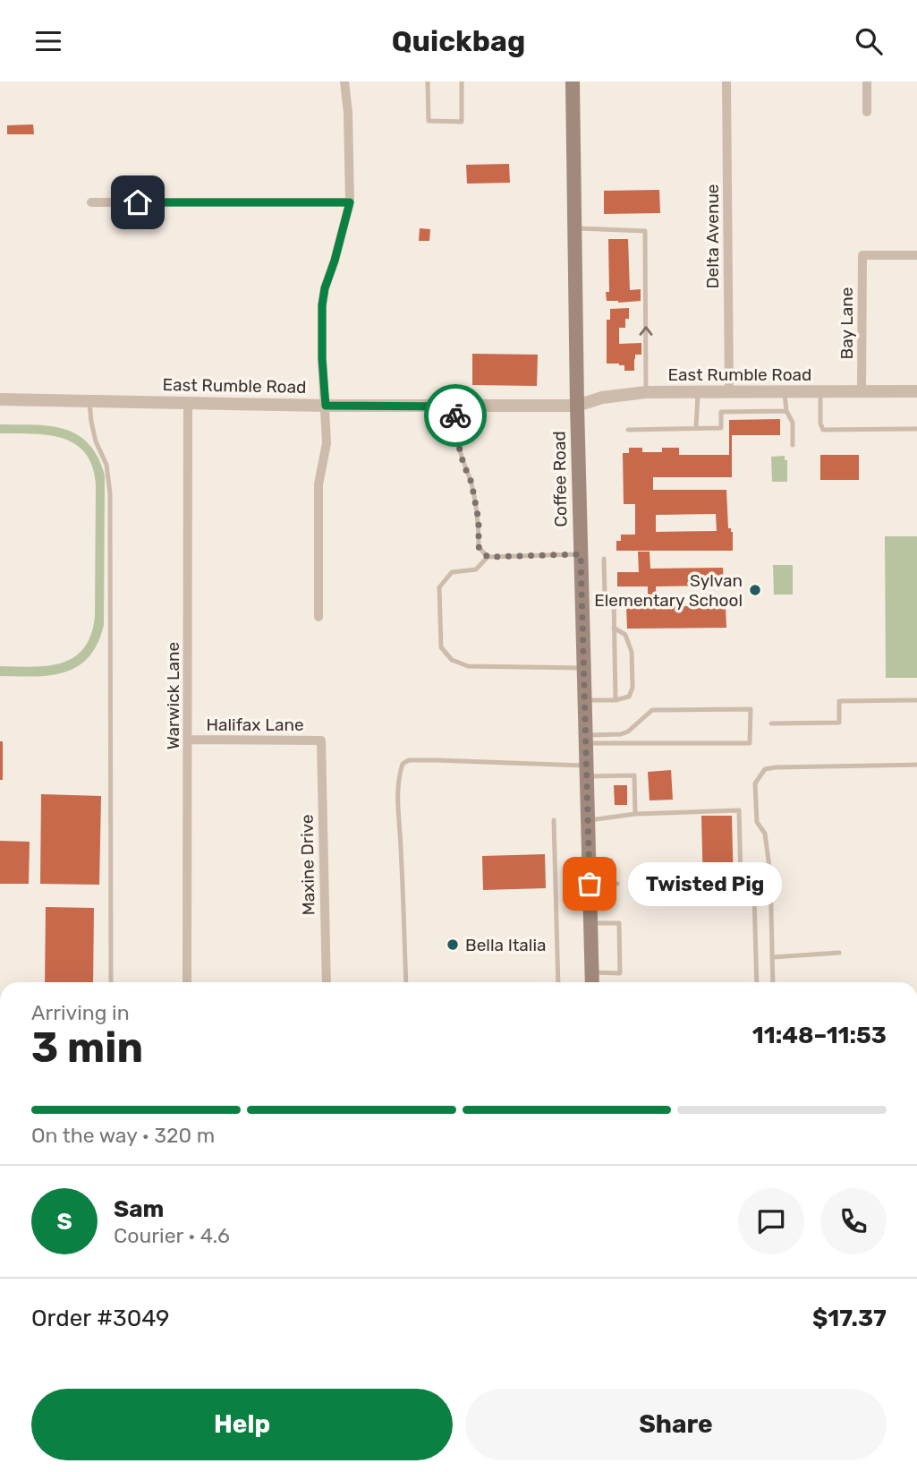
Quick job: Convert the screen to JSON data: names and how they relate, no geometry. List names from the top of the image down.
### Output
{
  "streets": {
    "main road": ["Coffee Road"],
    "street": [
      "Delta Avenue",
      "Bay Lane",
      "East Rumble Road",
      "Warwick Lane",
      "Halifax Lane",
      "Maxine Drive"
    ]
  },
  "crossings": [
    ["Delta Avenue", "East Rumble Road"],
    ["Bay Lane", "East Rumble Road"],
    ["East Rumble Road", "Coffee Road"],
    ["East Rumble Road", "Warwick Lane"],
    ["Warwick Lane", "Halifax Lane"],
    ["Halifax Lane", "Maxine Drive"]
  ],
  "places": ["Sylvan Elementary School", "Twisted Pig", "Bella Italia"],
  "page": {
    "header": "Quickbag",
    "bubble": "Twisted Pig",
    "heading": ["3 min", "Arriving in", "11:48–11:53"],
    "panel": [
      "Sam",
      "Courier · 4.6",
      "Order #3049",
      "$17.37"
    ],
    "bar": "On the way · 320 m",
    "round": "S",
    "buttons": ["Help", "Share"]
  }
}
